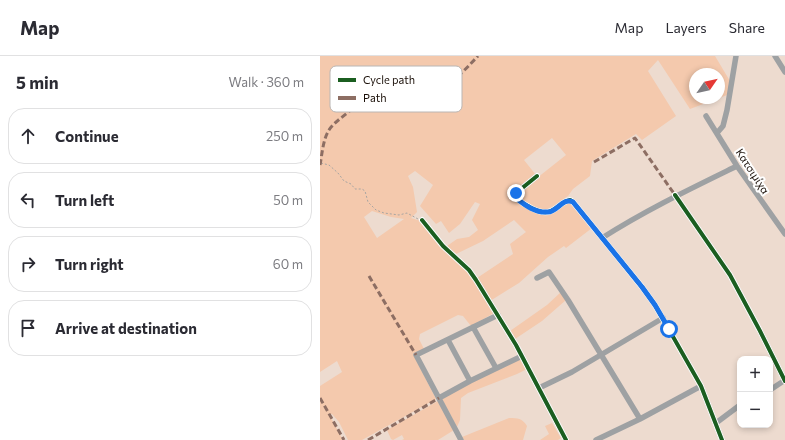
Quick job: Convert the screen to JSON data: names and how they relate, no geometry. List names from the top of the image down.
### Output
{
  "streets": {
    "street": ["Κατσιμίχα"]
  },
  "legend": ["Cycle path", "Path"],
  "north": "top right",
  "page": {
    "header": "Map",
    "nav": ["Map", "Layers", "Share"],
    "heading": ["5 min", "Walk · 360 m"],
    "list": [
      ["Continue", "250 m"],
      ["Turn left", "50 m"],
      ["Turn right", "60 m"],
      "Arrive at destination"
    ],
    "map_buttons": ["+", "−"]
  }
}
